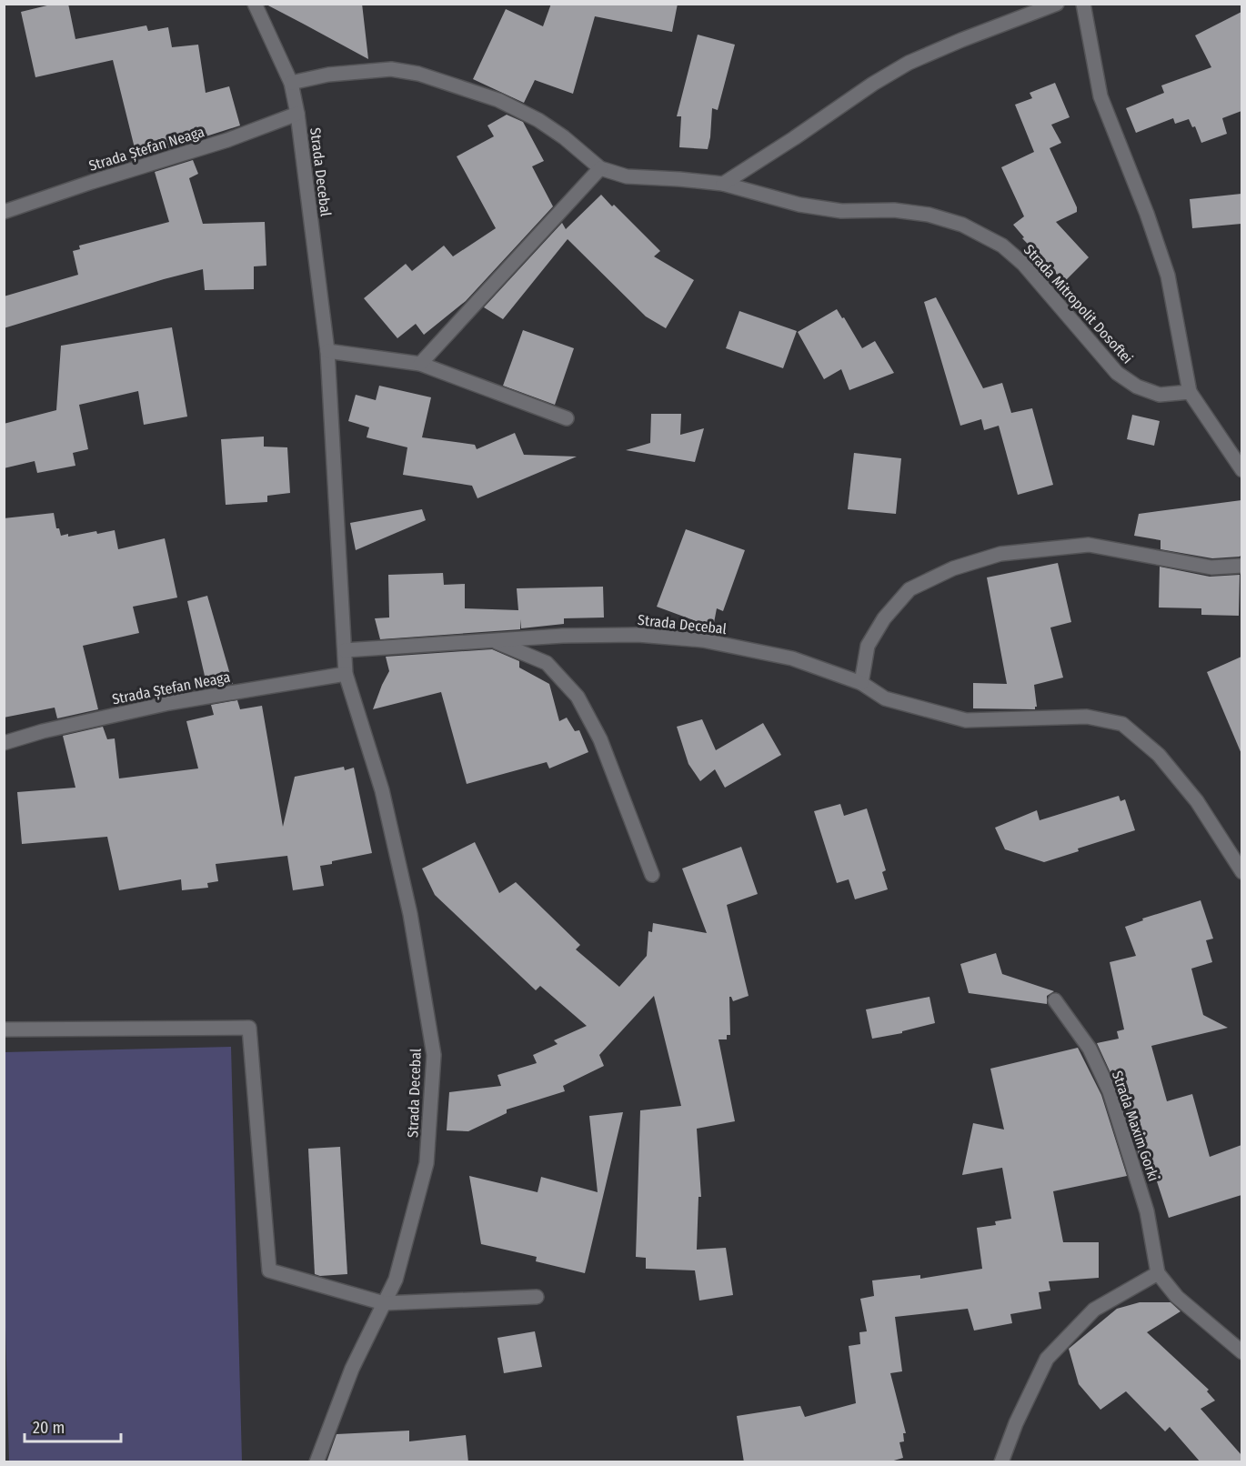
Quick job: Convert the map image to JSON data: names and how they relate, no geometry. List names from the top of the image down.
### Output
{
  "streets": {
    "street": [
      "Strada Ștefan Neaga",
      "Strada Decebal",
      "Strada Mitropolit Dosoftei",
      "Strada Maxim Gorki"
    ]
  },
  "crossings": [
    ["Strada Ștefan Neaga", "Strada Decebal"],
    ["Strada Decebal", "Strada Mitropolit Dosoftei"]
  ],
  "scale_bar": "20 m"
}
